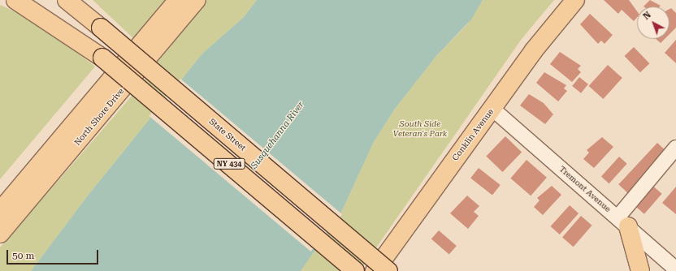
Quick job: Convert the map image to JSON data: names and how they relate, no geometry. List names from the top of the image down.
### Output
{
  "streets": {
    "main road": [
      "North Shore Drive",
      "State Street",
      "Conklin Avenue",
      "NY 434"
    ],
    "street": ["Tremont Avenue"]
  },
  "crossings": [
    ["Conklin Avenue", "Tremont Avenue"]
  ],
  "water": ["Susquehanna River"],
  "parks": ["South Side Veteran's Park"],
  "scale_bar": "50 m",
  "north": "top left"
}
